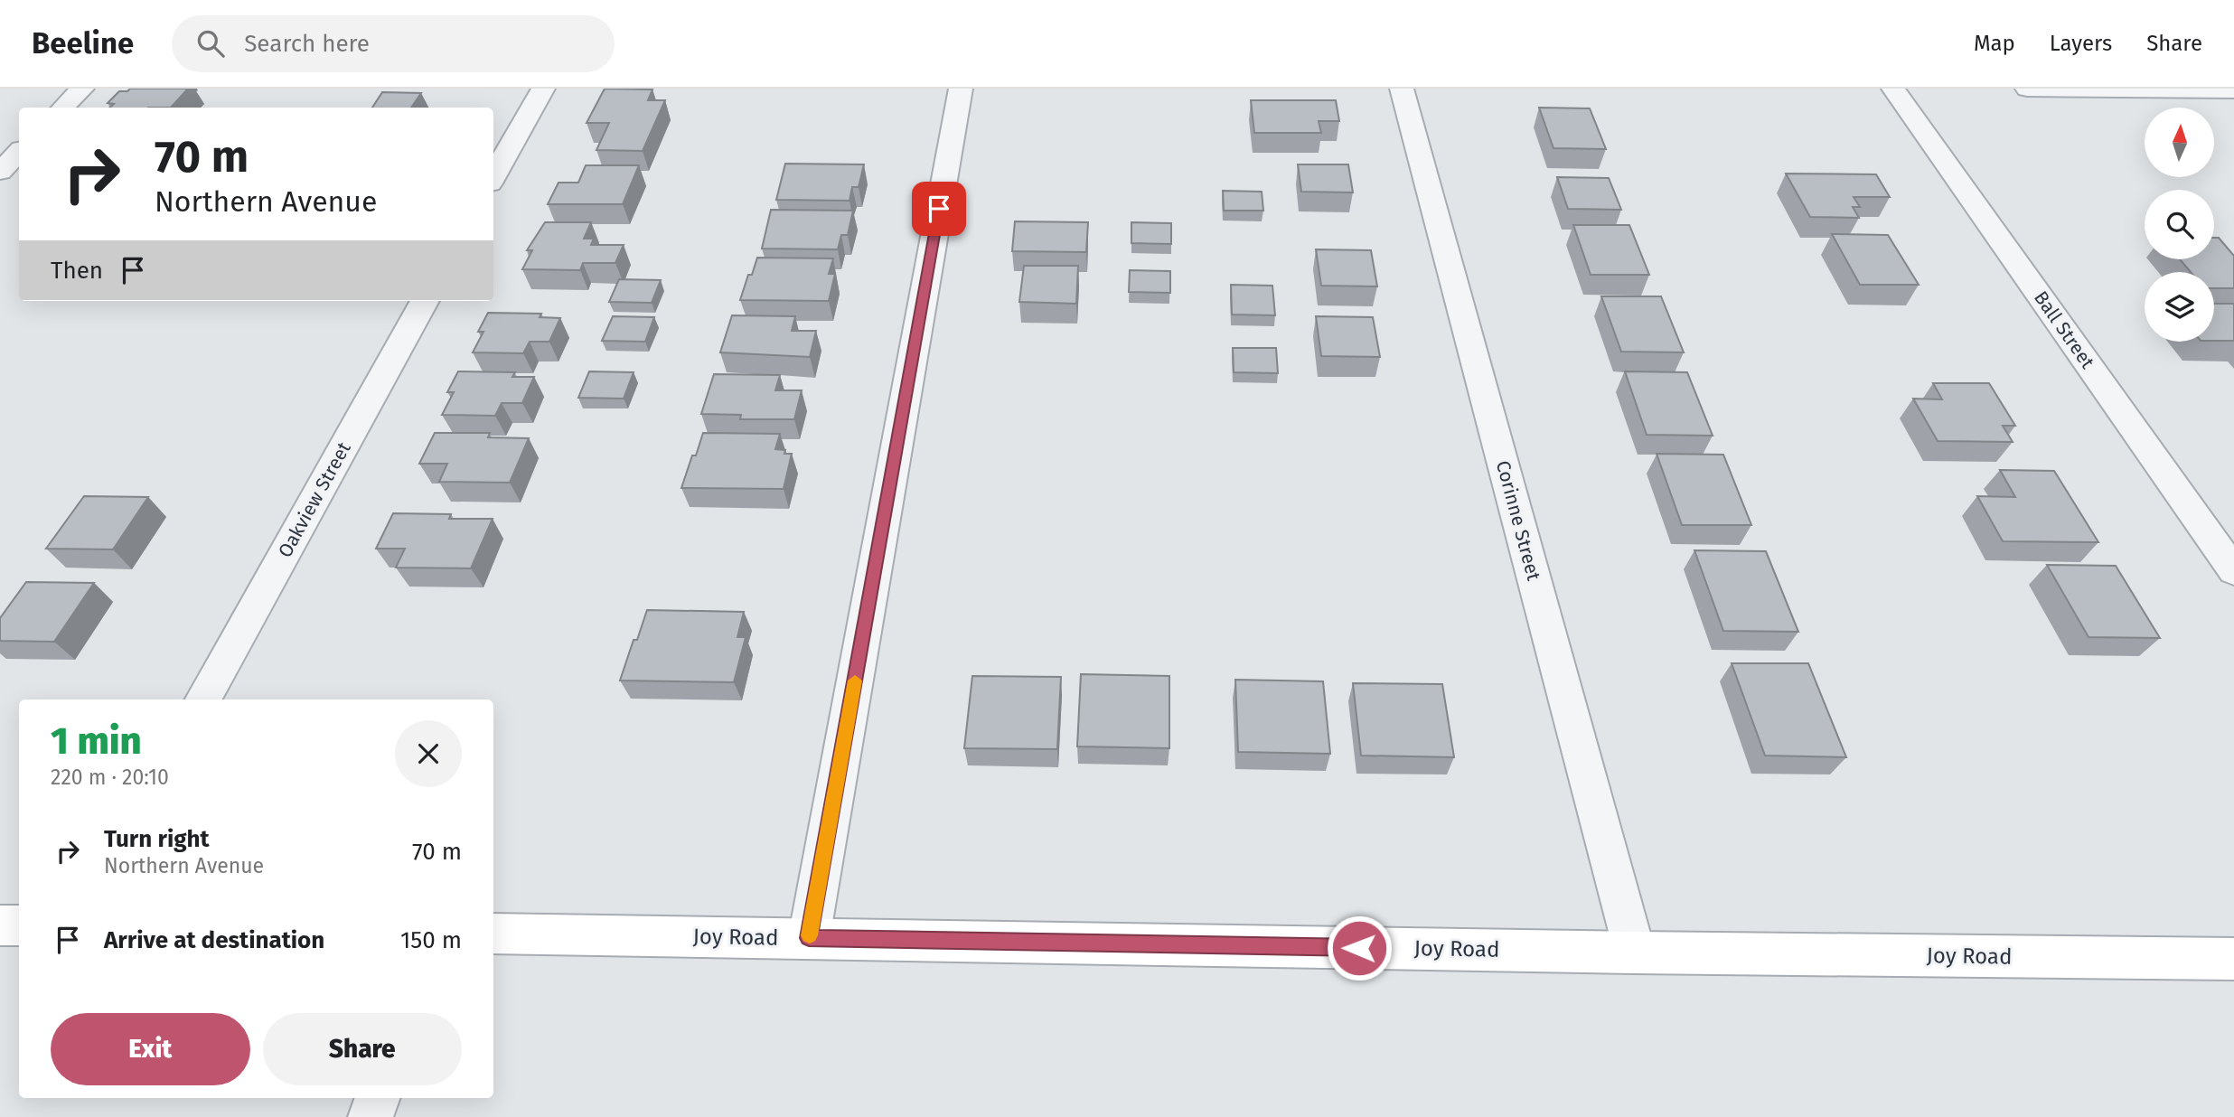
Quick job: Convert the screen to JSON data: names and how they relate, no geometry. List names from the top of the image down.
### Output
{
  "streets": {
    "street": [
      "Ball Street",
      "Oakview Street",
      "Corinne Street",
      "Joy Road"
    ]
  },
  "crossings": [
    ["Corinne Street", "Joy Road"]
  ],
  "north": "top",
  "page": {
    "header": "Beeline",
    "search": "Search here",
    "nav": ["Map", "Layers", "Share"],
    "turn": ["70 m", "Northern Avenue"],
    "then": "Then",
    "heading": ["1 min", "220 m · 20:10"],
    "list": [
      {
        "name": "Turn right",
        "note": "Northern Avenue",
        "value": "70 m"
      },
      {
        "name": "Arrive at destination",
        "value": "150 m"
      }
    ],
    "buttons": ["Exit", "Share"]
  }
}
